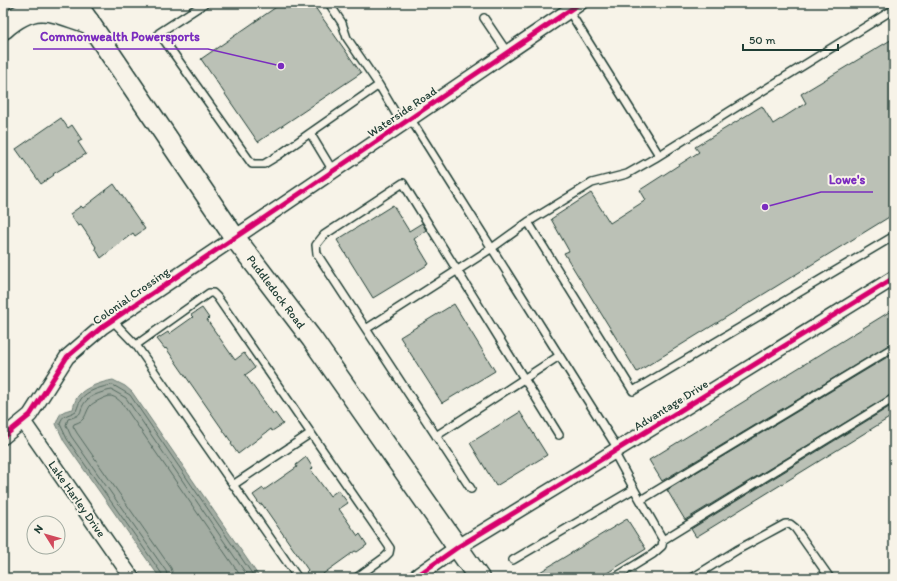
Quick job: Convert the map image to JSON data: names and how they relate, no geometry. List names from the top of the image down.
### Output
{
  "streets": {
    "main road": ["Puddledock Road"],
    "street": [
      "Waterside Road",
      "Colonial Crossing",
      "Advantage Drive",
      "Lake Harley Drive"
    ]
  },
  "crossings": [
    ["Waterside Road", "Puddledock Road"],
    ["Waterside Road", "Colonial Crossing"],
    ["Puddledock Road", "Colonial Crossing"],
    ["Puddledock Road", "Advantage Drive"],
    ["Colonial Crossing", "Lake Harley Drive"]
  ],
  "places": ["Commonwealth Powersports", "Lowe's"],
  "scale_bar": "50 m",
  "north": "top left"
}
